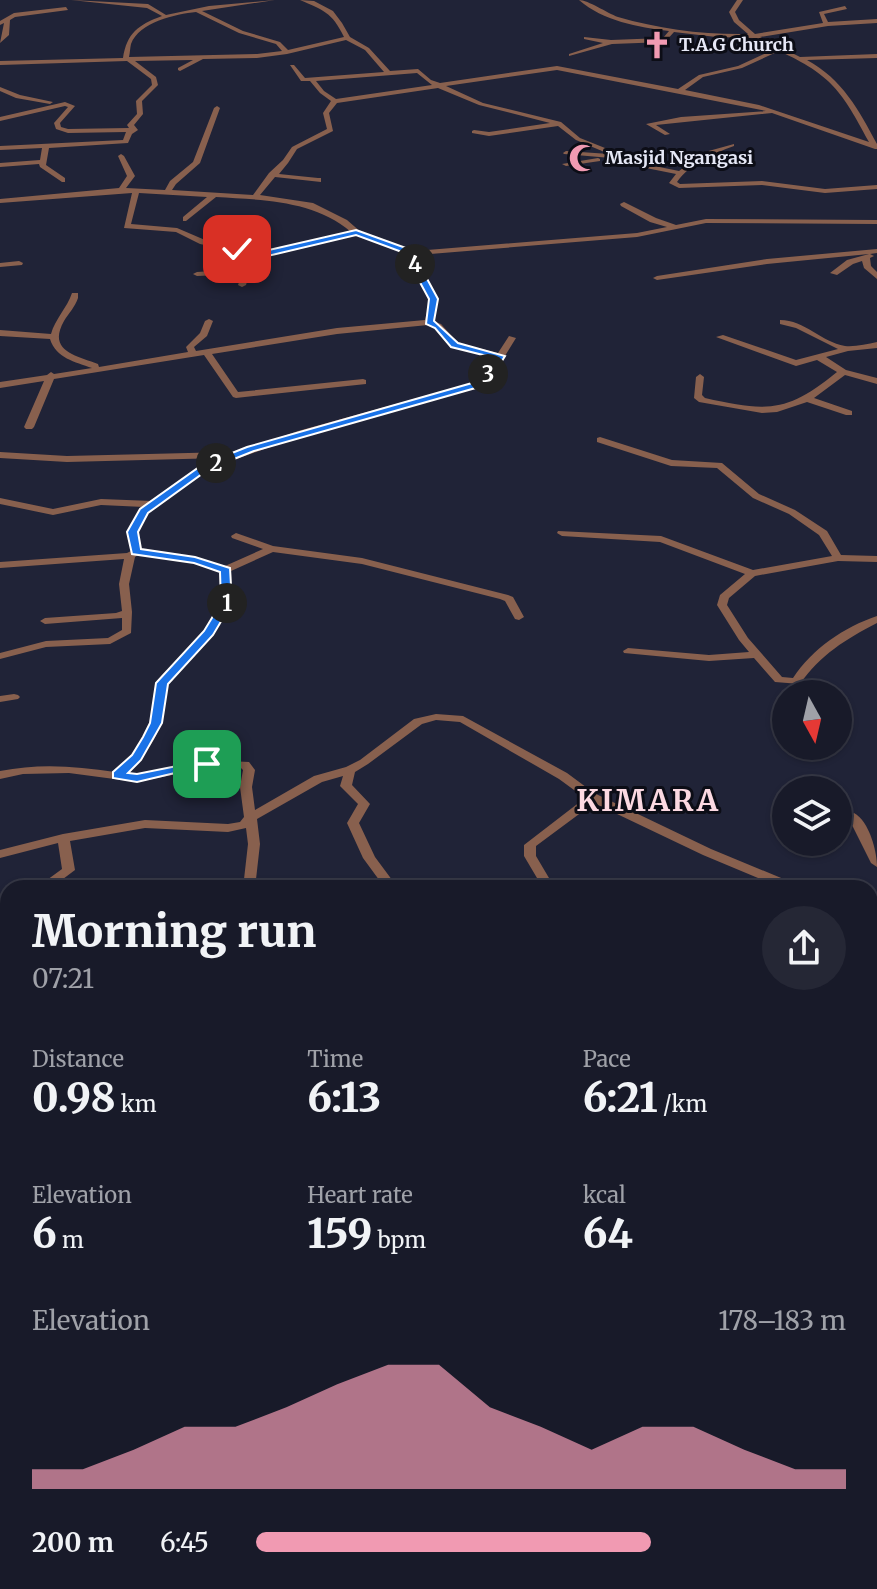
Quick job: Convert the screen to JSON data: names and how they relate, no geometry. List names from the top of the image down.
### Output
{
  "districts": ["KIMARA"],
  "places": {
    "church": ["T.A.G Church"],
    "mosque": ["Masjid Ngangasi"]
  },
  "north": "bottom",
  "page": {
    "pins": [
      "4",
      "3",
      "2",
      "1"
    ],
    "heading": ["Morning run", "07:21"],
    "stats": [
      ["Distance", "0.98 km"],
      ["Time", "6:13"],
      ["Pace", "6:21 /km"],
      ["Elevation", "6 m"],
      ["Heart rate", "159 bpm"],
      ["kcal", "64"]
    ],
    "chart": ["Elevation", "178–183 m"],
    "list": [
      {
        "name": "200 m",
        "note": "6:45"
      }
    ]
  }
}
